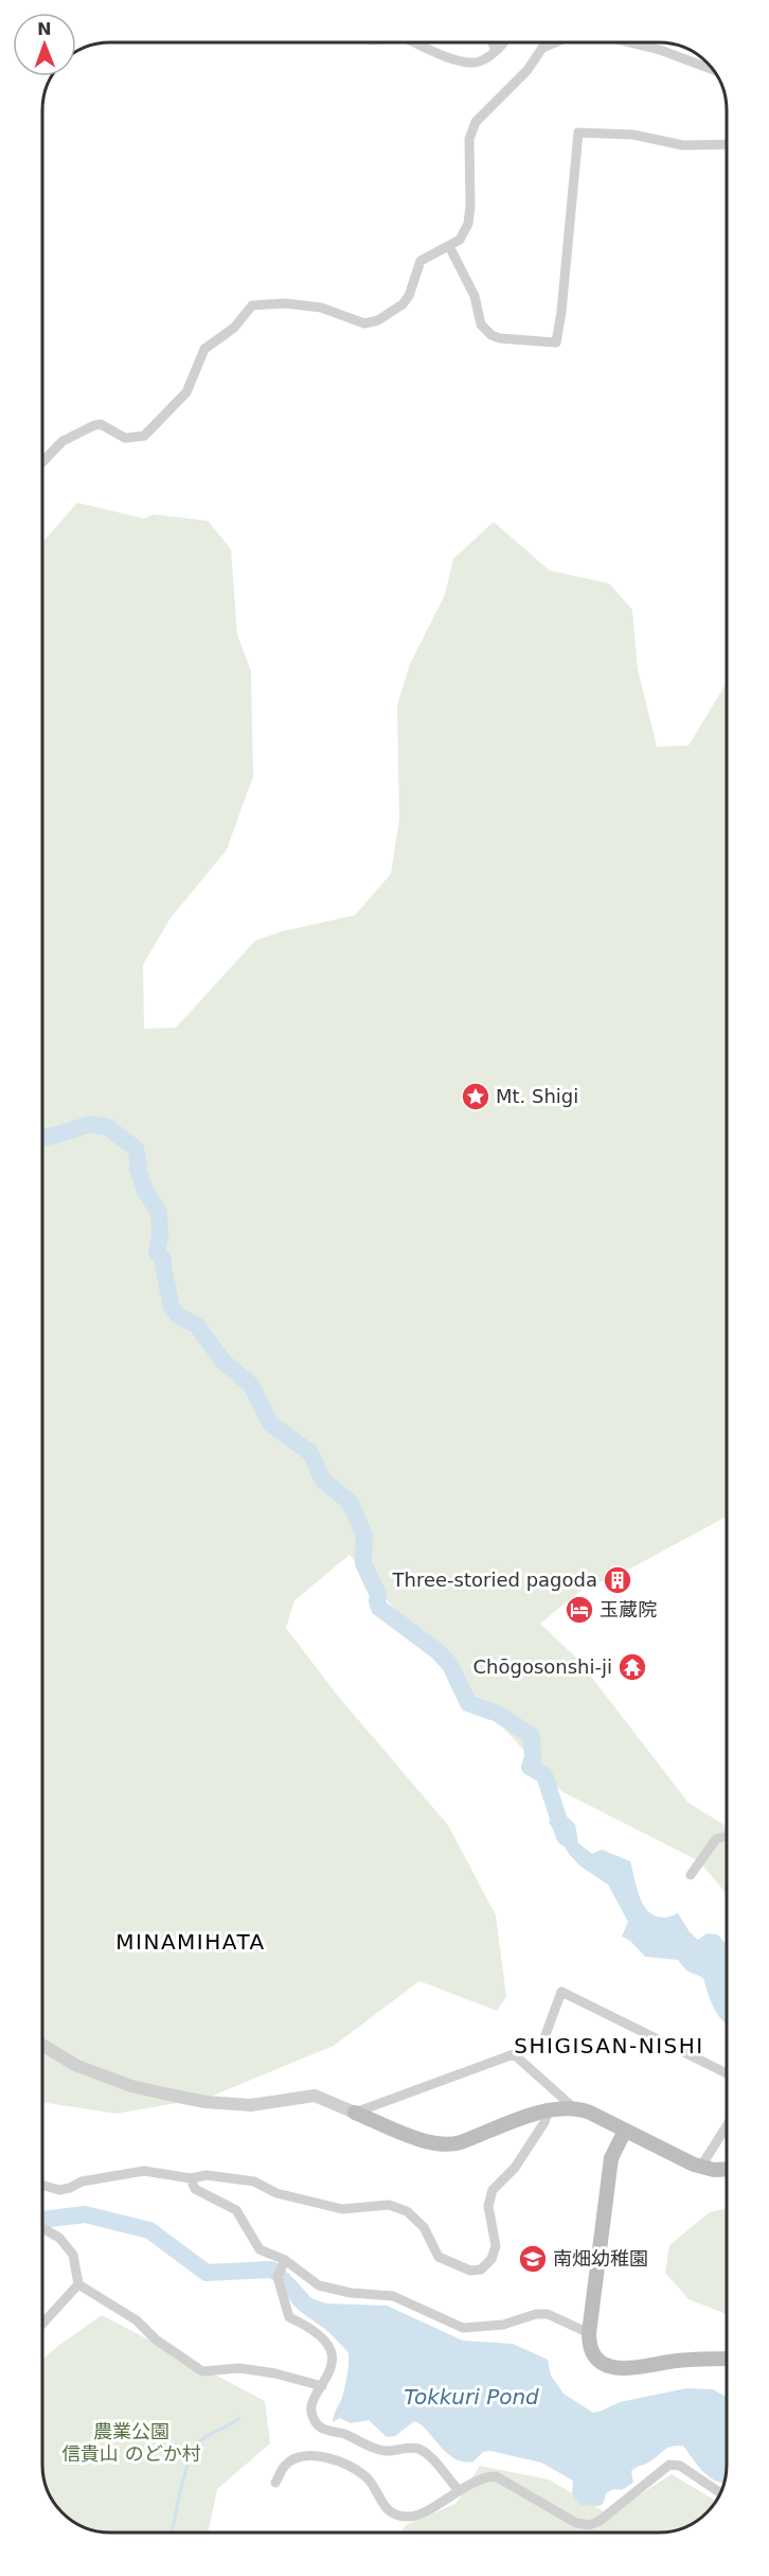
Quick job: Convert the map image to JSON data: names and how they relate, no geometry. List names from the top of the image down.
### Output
{
  "districts": ["MINAMIHATA", "SHIGISAN-NISHI"],
  "water": ["Tokkuri Pond"],
  "parks": ["農業公園 信貴山 のどか村"],
  "places": {
    "place": ["Mt. Shigi"],
    "building": ["Three-storied pagoda"],
    "hotel": ["玉蔵院"],
    "temple": ["Chōgosonshi-ji"],
    "school or university": ["南畑幼稚園"]
  },
  "north": "top"
}
